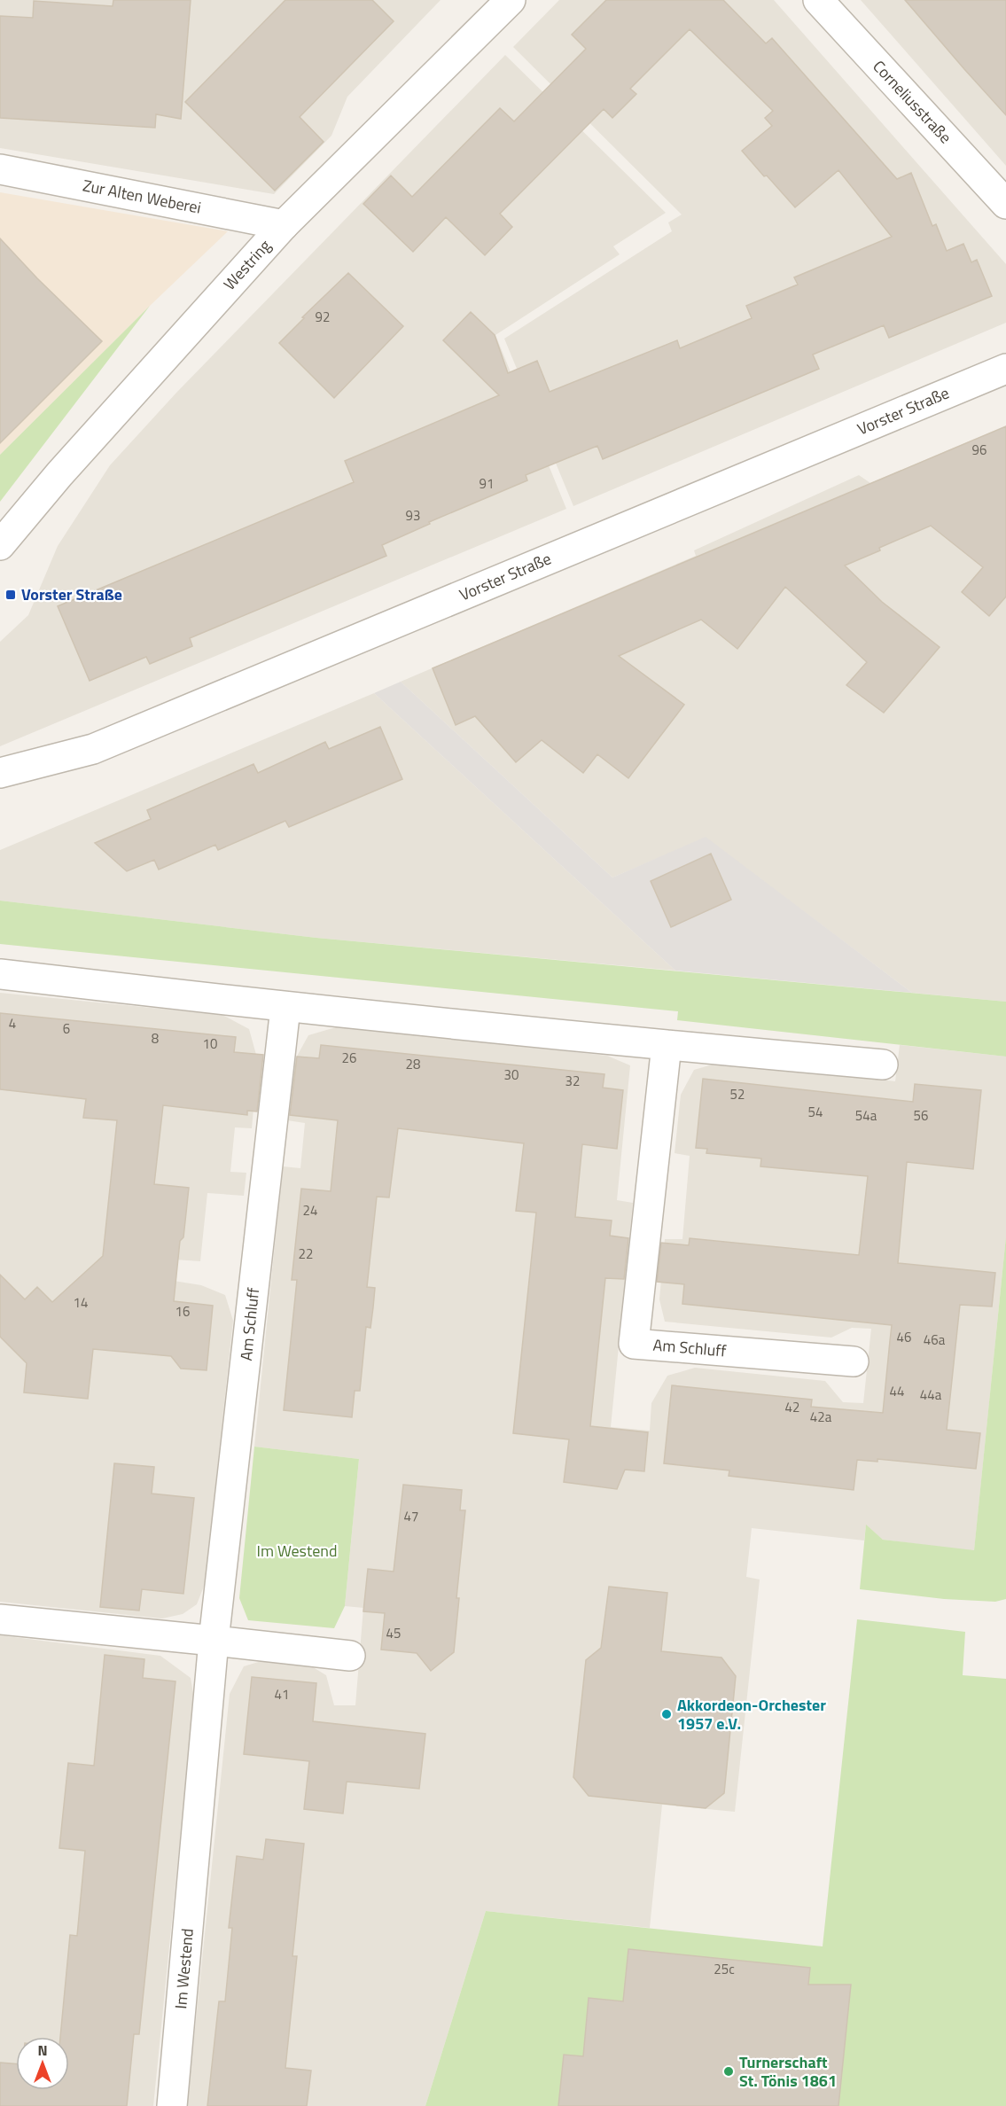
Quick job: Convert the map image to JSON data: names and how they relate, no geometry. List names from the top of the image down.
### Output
{
  "streets": {
    "street": [
      "Corneliusstraße",
      "Zur Alten Weberei",
      "Westring",
      "Vorster Straße",
      "Am Schluff",
      "Im Westend"
    ]
  },
  "crossings": [
    ["Zur Alten Weberei", "Westring"],
    ["Am Schluff", "Im Westend"]
  ],
  "parks": ["Im Westend"],
  "places": {
    "transit": ["Vorster Straße"],
    "other": ["Akkordeon-Orchester 1957 e.V.", "Turnerschaft St. Tönis 1861"]
  },
  "house_numbers": [
    "92",
    "96",
    "91",
    "93",
    "4",
    "6",
    "8",
    "10",
    "26",
    "28",
    "30",
    "32",
    "52",
    "54",
    "54a",
    "56",
    "24",
    "22",
    "14",
    "16",
    "46",
    "46a",
    "44",
    "44a",
    "42",
    "42a",
    "47",
    "45",
    "41",
    "25c"
  ],
  "north": "top"
}
